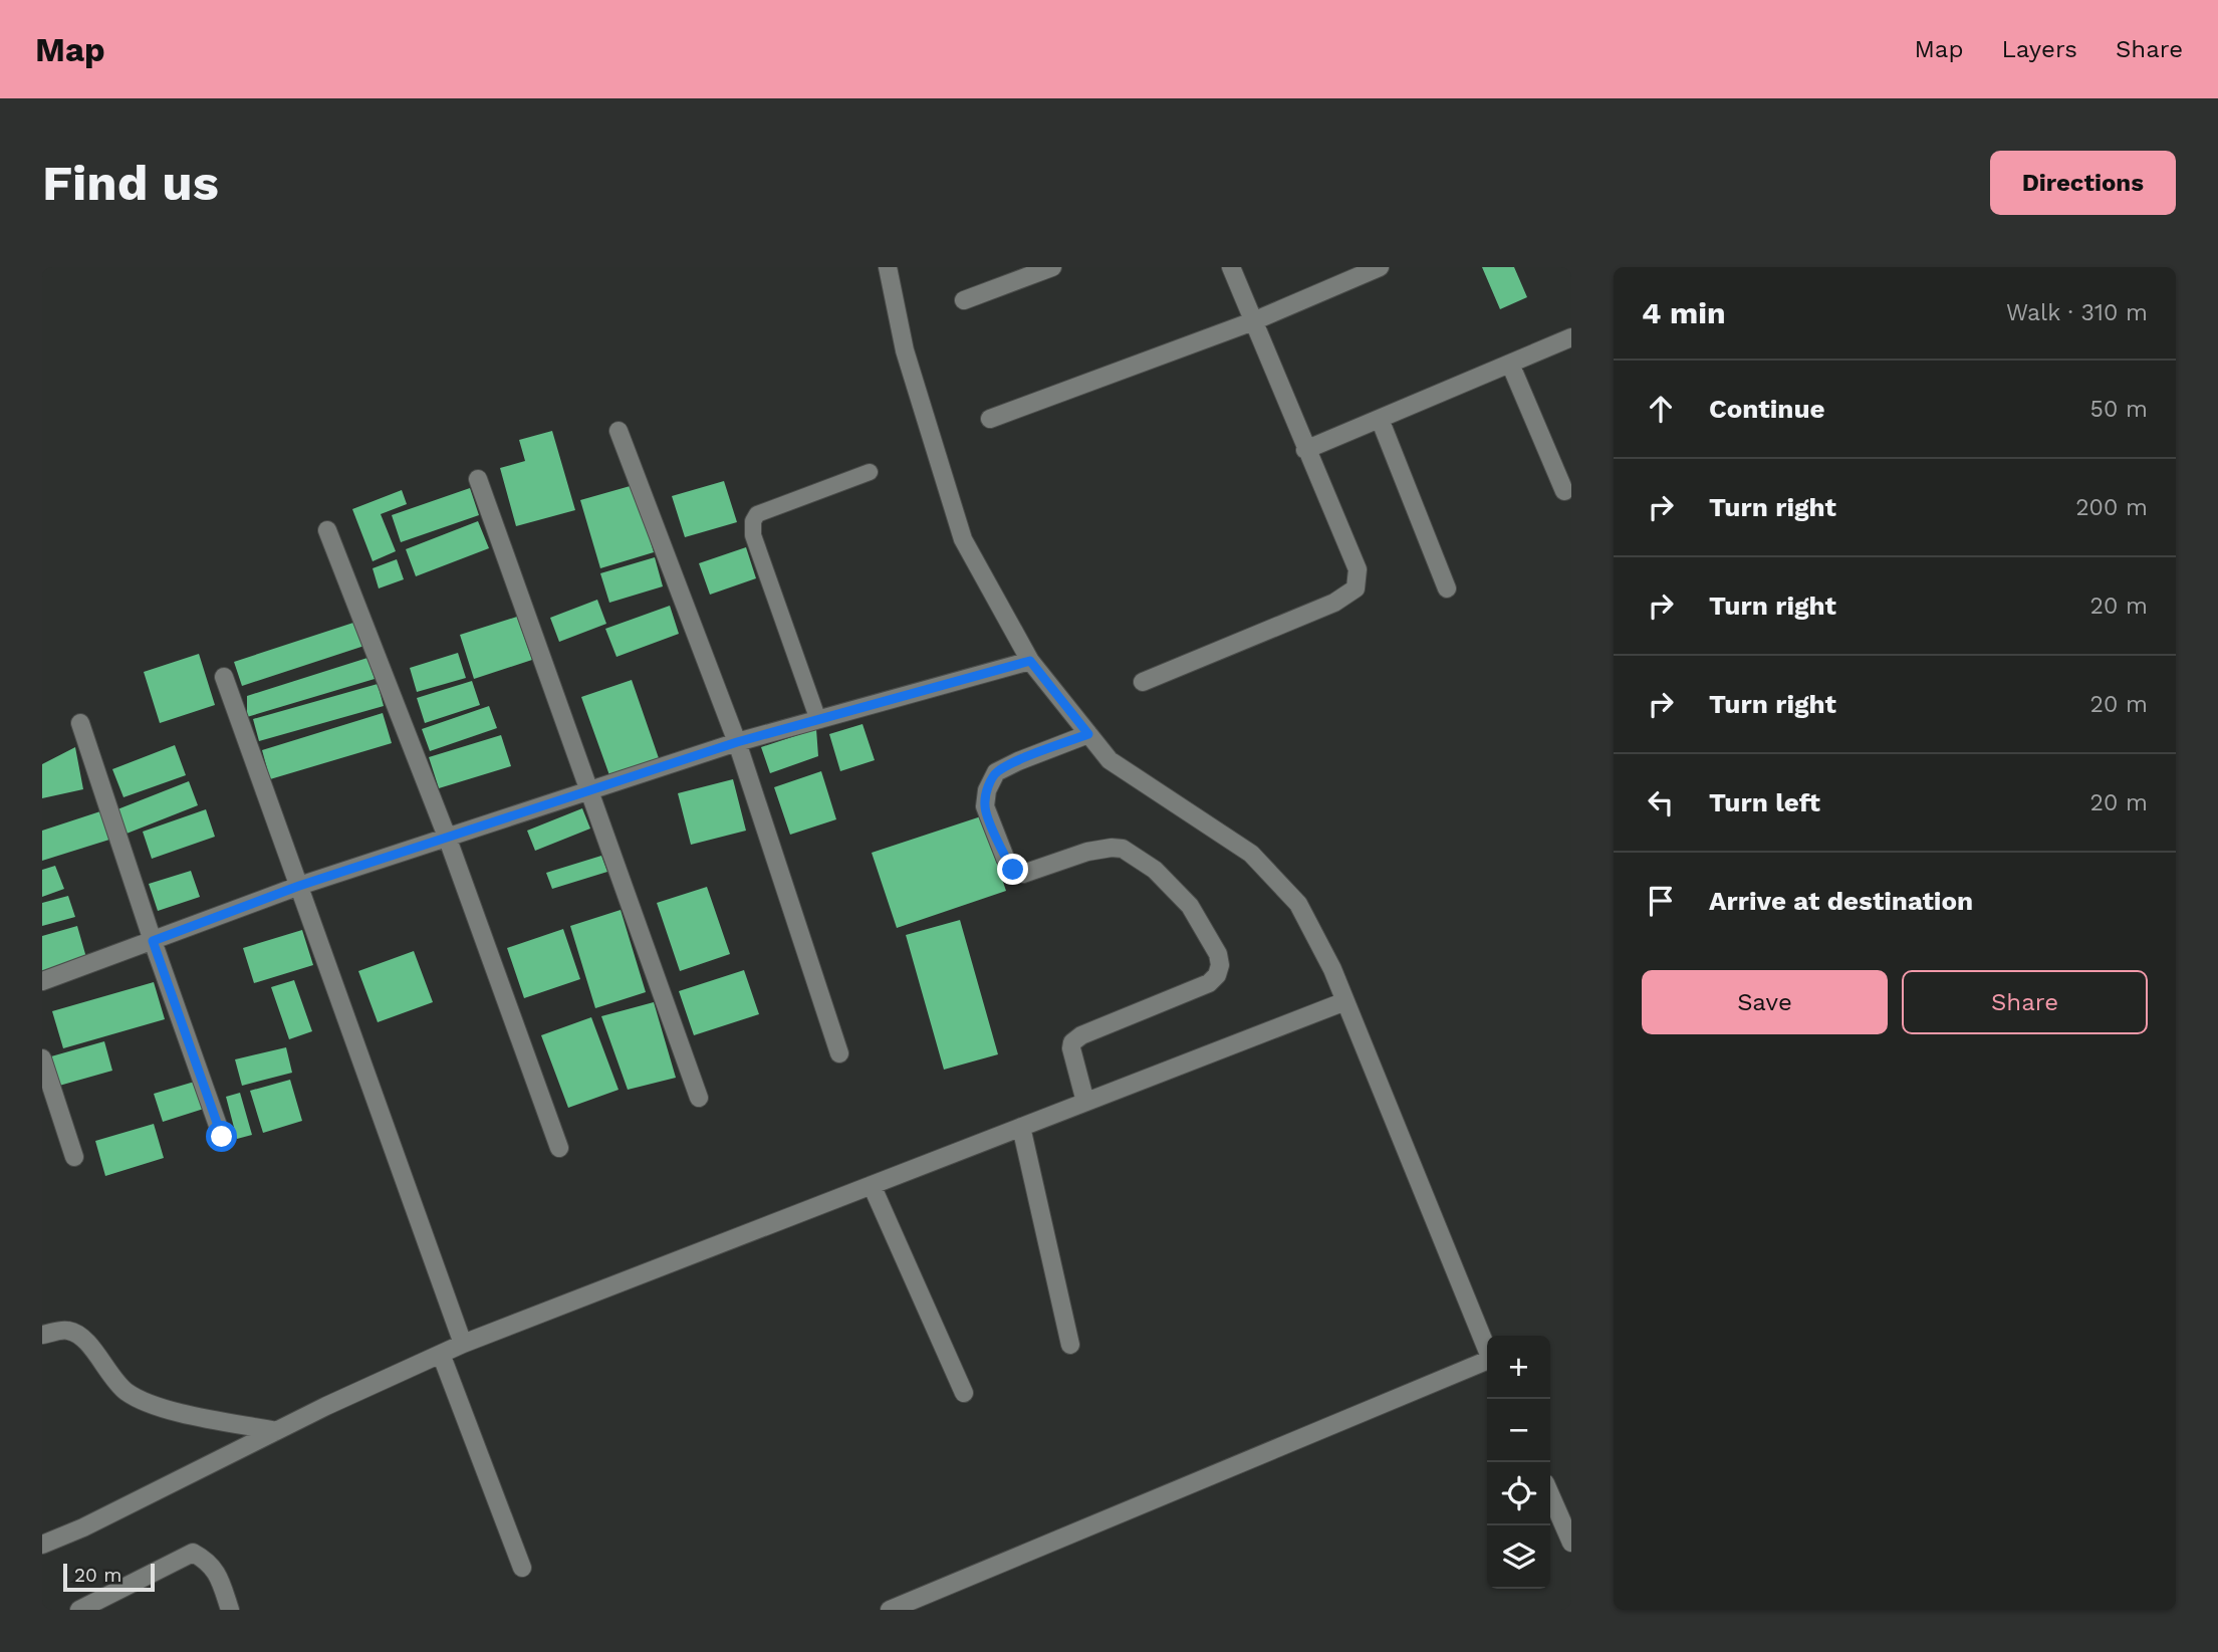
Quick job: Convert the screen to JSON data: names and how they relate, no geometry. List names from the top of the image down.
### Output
{
  "scale_bar": "20 m",
  "page": {
    "header": "Map",
    "nav": ["Map", "Layers", "Share"],
    "buttons": [
      "Directions",
      ["Save", "Share"]
    ],
    "title": "Find us",
    "heading": ["4 min", "Walk · 310 m"],
    "list": [
      ["Continue", "50 m"],
      ["Turn right", "200 m"],
      ["Turn right", "20 m"],
      ["Turn right", "20 m"],
      ["Turn left", "20 m"],
      "Arrive at destination"
    ],
    "map_buttons": ["+", "−"],
    "scale": "20 m"
  }
}
